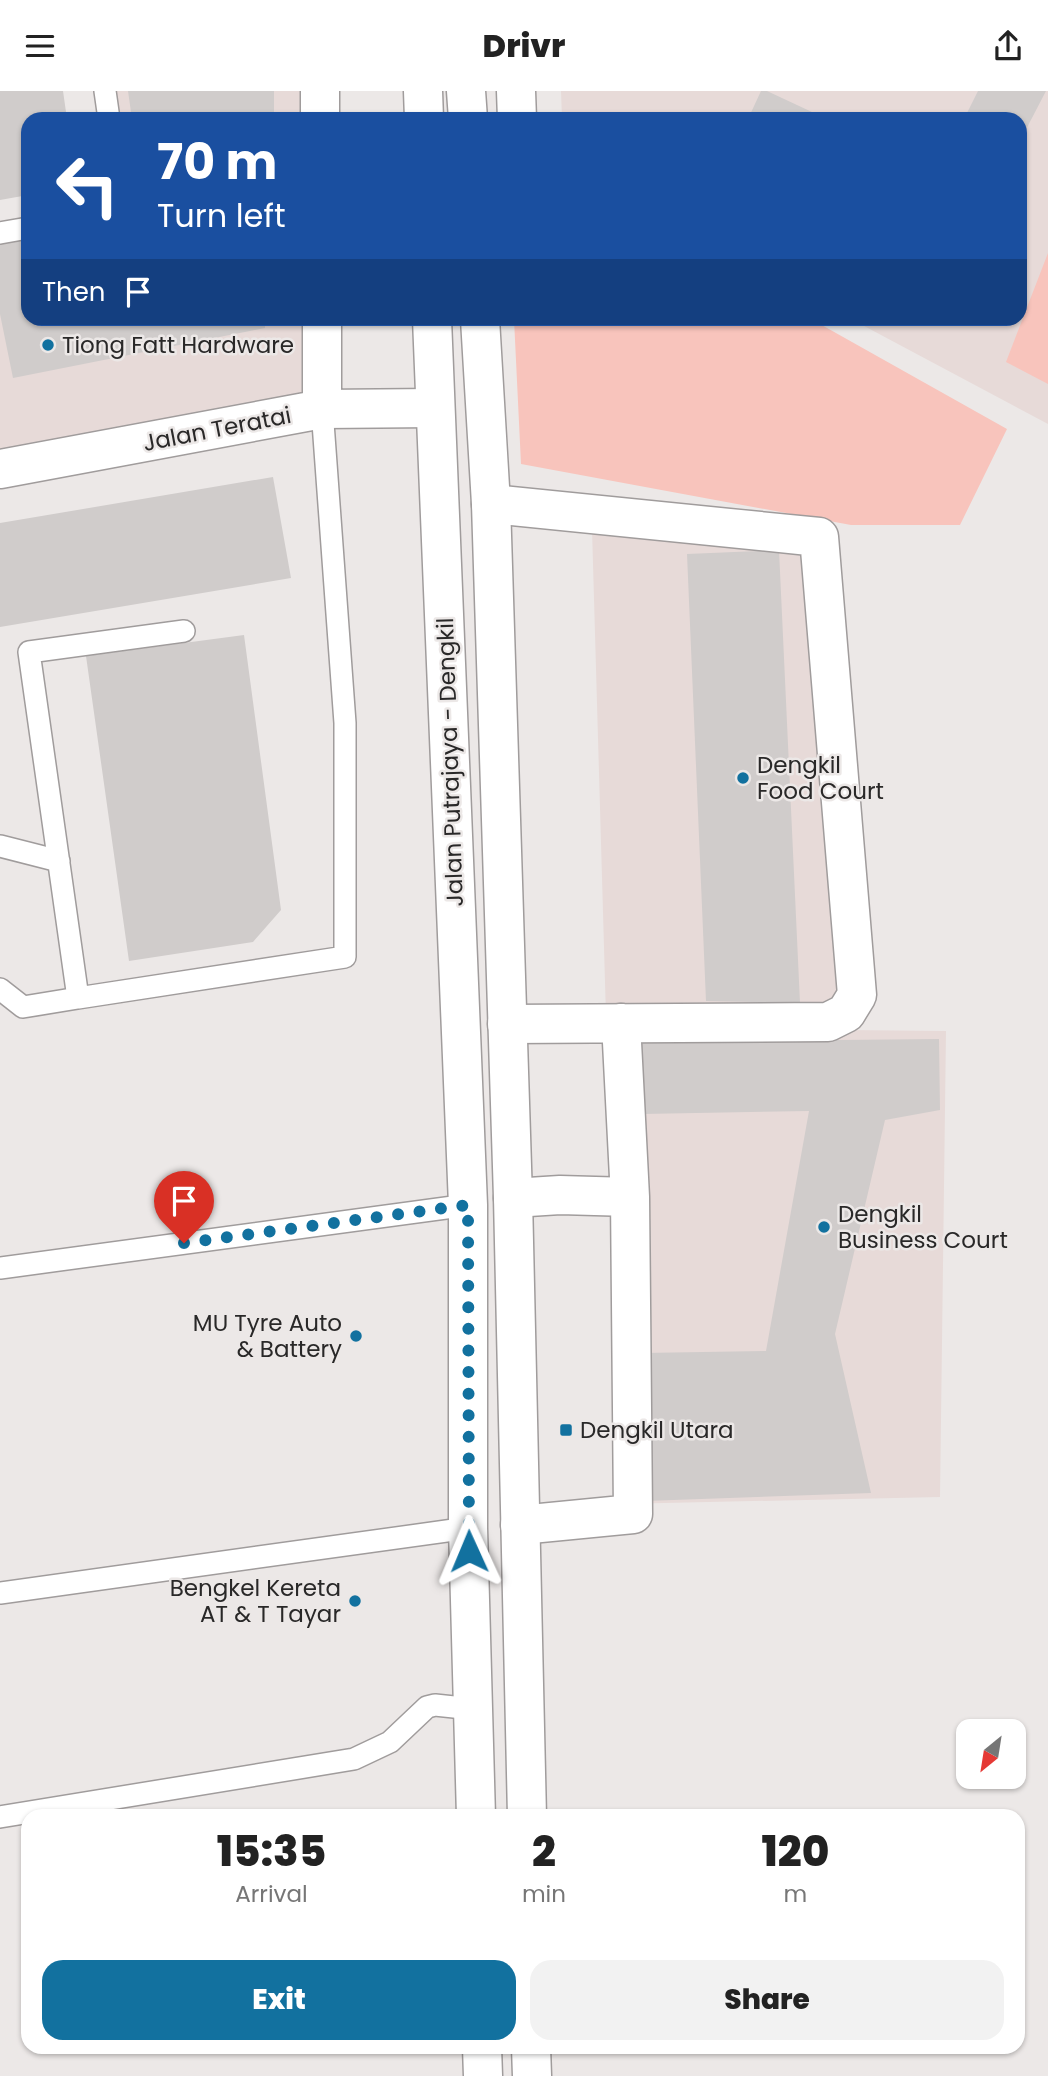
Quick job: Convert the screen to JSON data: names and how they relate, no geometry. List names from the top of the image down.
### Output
{
  "streets": {
    "main road": ["Jalan Teratai", "Jalan Putrajaya - Dengkil"]
  },
  "crossings": [
    ["Jalan Teratai", "Jalan Putrajaya - Dengkil"]
  ],
  "places": {
    "other": [
      "Tiong Fatt Hardware",
      "Dengkil Food Court",
      "Dengkil Business Court",
      "MU Tyre Auto & Battery",
      "Bengkel Kereta AT & T Tayar"
    ],
    "transit": ["Dengkil Utara"]
  },
  "north": "bottom left",
  "page": {
    "header": "Drivr",
    "turn": ["70 m", "Turn left"],
    "then": "Then",
    "eta": [
      "15:35",
      "Arrival",
      "2",
      "min",
      "120",
      "m"
    ],
    "buttons": ["Exit", "Share"]
  }
}
